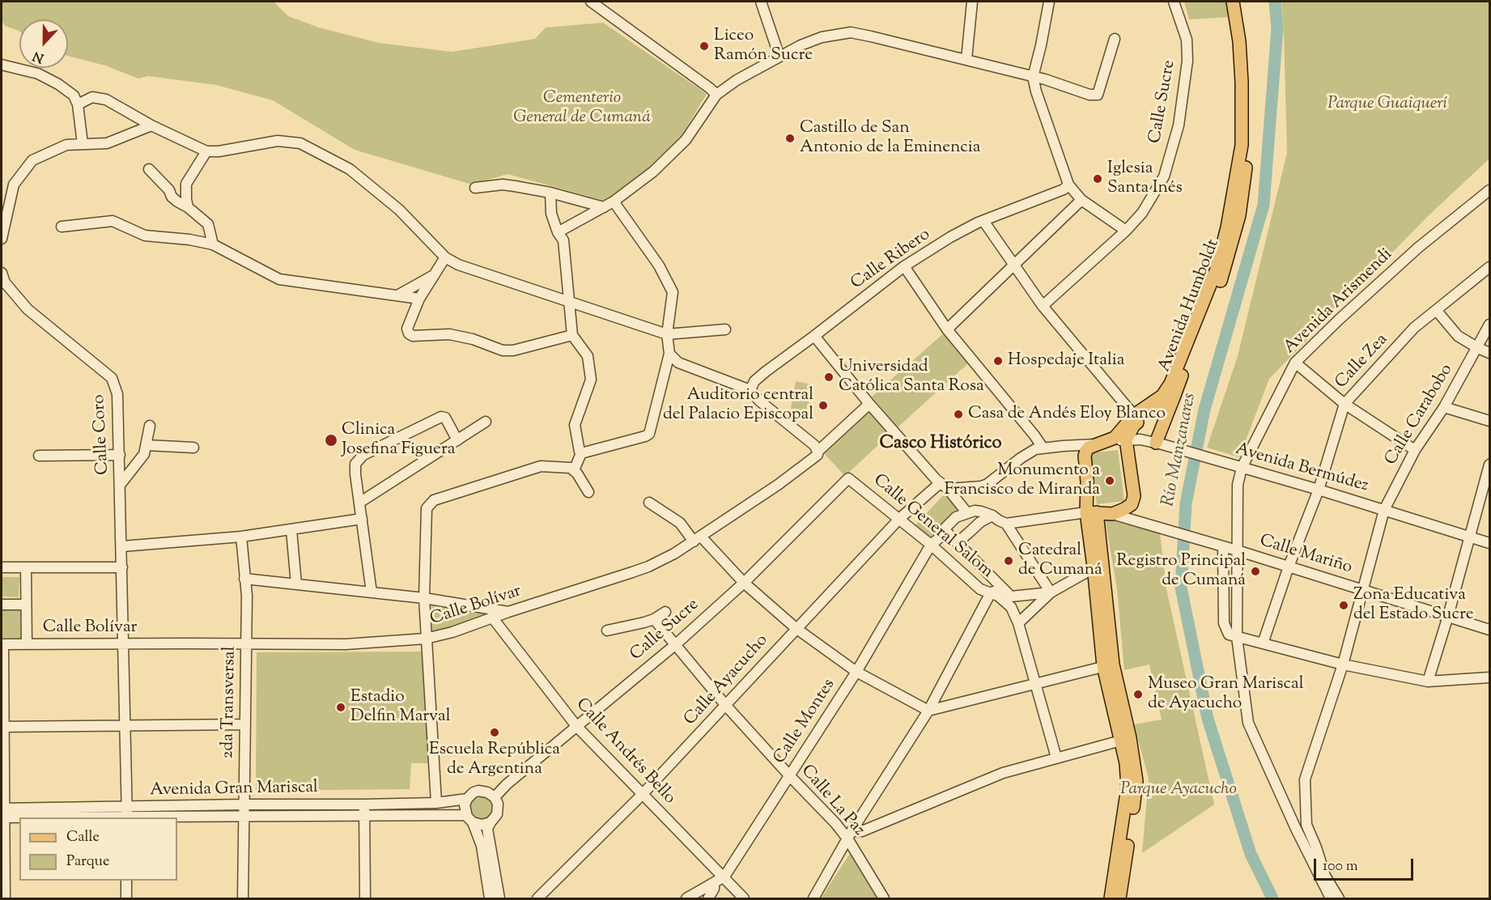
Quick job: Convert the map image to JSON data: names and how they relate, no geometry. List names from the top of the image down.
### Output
{
  "streets": {
    "main road": ["Avenida Humboldt"],
    "street": [
      "Calle Sucre",
      "Calle Ribero",
      "Avenida Arismendi",
      "Calle Zea",
      "Calle Carabobo",
      "Calle Coro",
      "Avenida Bermúdez",
      "Calle General Salom",
      "Calle Mariño",
      "Calle Bolívar",
      "Calle Ayacucho",
      "2da Transversal",
      "Calle Montes",
      "Calle Andrés Bello",
      "Avenida Gran Mariscal",
      "Calle La Paz"
    ]
  },
  "crossings": [
    ["Calle Sucre", "Calle General Salom"],
    ["Calle Sucre", "Calle Andrés Bello"],
    ["Calle Sucre", "Avenida Gran Mariscal"],
    ["Calle Sucre", "Calle La Paz"],
    ["Avenida Arismendi", "Avenida Bermúdez"],
    ["Avenida Arismendi", "Calle Mariño"],
    ["Avenida Humboldt", "Avenida Bermúdez"],
    ["Calle Zea", "Avenida Bermúdez"],
    ["Calle Zea", "Calle Mariño"],
    ["Calle Carabobo", "Avenida Bermúdez"],
    ["Calle Carabobo", "Calle Mariño"],
    ["Calle Coro", "Calle Bolívar"],
    ["Calle Coro", "Avenida Gran Mariscal"],
    ["Calle General Salom", "Calle Ayacucho"],
    ["Calle General Salom", "Calle Montes"],
    ["Calle Bolívar", "2da Transversal"],
    ["Calle Bolívar", "Calle Andrés Bello"],
    ["Calle Ayacucho", "Calle Andrés Bello"],
    ["Calle Ayacucho", "Calle La Paz"],
    ["2da Transversal", "Avenida Gran Mariscal"],
    ["Calle Montes", "Calle Andrés Bello"],
    ["Calle Montes", "Calle La Paz"]
  ],
  "districts": ["Casco Histórico"],
  "water": ["Río Manzanares"],
  "parks": ["Cementerio General de Cumaná", "Parque Guaiquerí", "Parque Ayacucho"],
  "places": [
    "Liceo Ramón Sucre",
    "Castillo de San Antonio de la Eminencia",
    "Iglesia Santa Inés",
    "Hospedaje Italia",
    "Universidad Católica Santa Rosa",
    "Auditorio central del Palacio Episcopal",
    "Casa de Andés Eloy Blanco",
    "Clinica Josefina Figuera",
    "Monumento a Francisco de Miranda",
    "Catedral de Cumaná",
    "Registro Principal de Cumaná",
    "Zona Educativa del Estado Sucre",
    "Museo Gran Mariscal de Ayacucho",
    "Estadio Delfin Marval",
    "Escuela República de Argentina"
  ],
  "legend": ["Calle", "Parque"],
  "scale_bar": "100 m",
  "north": "bottom"
}
